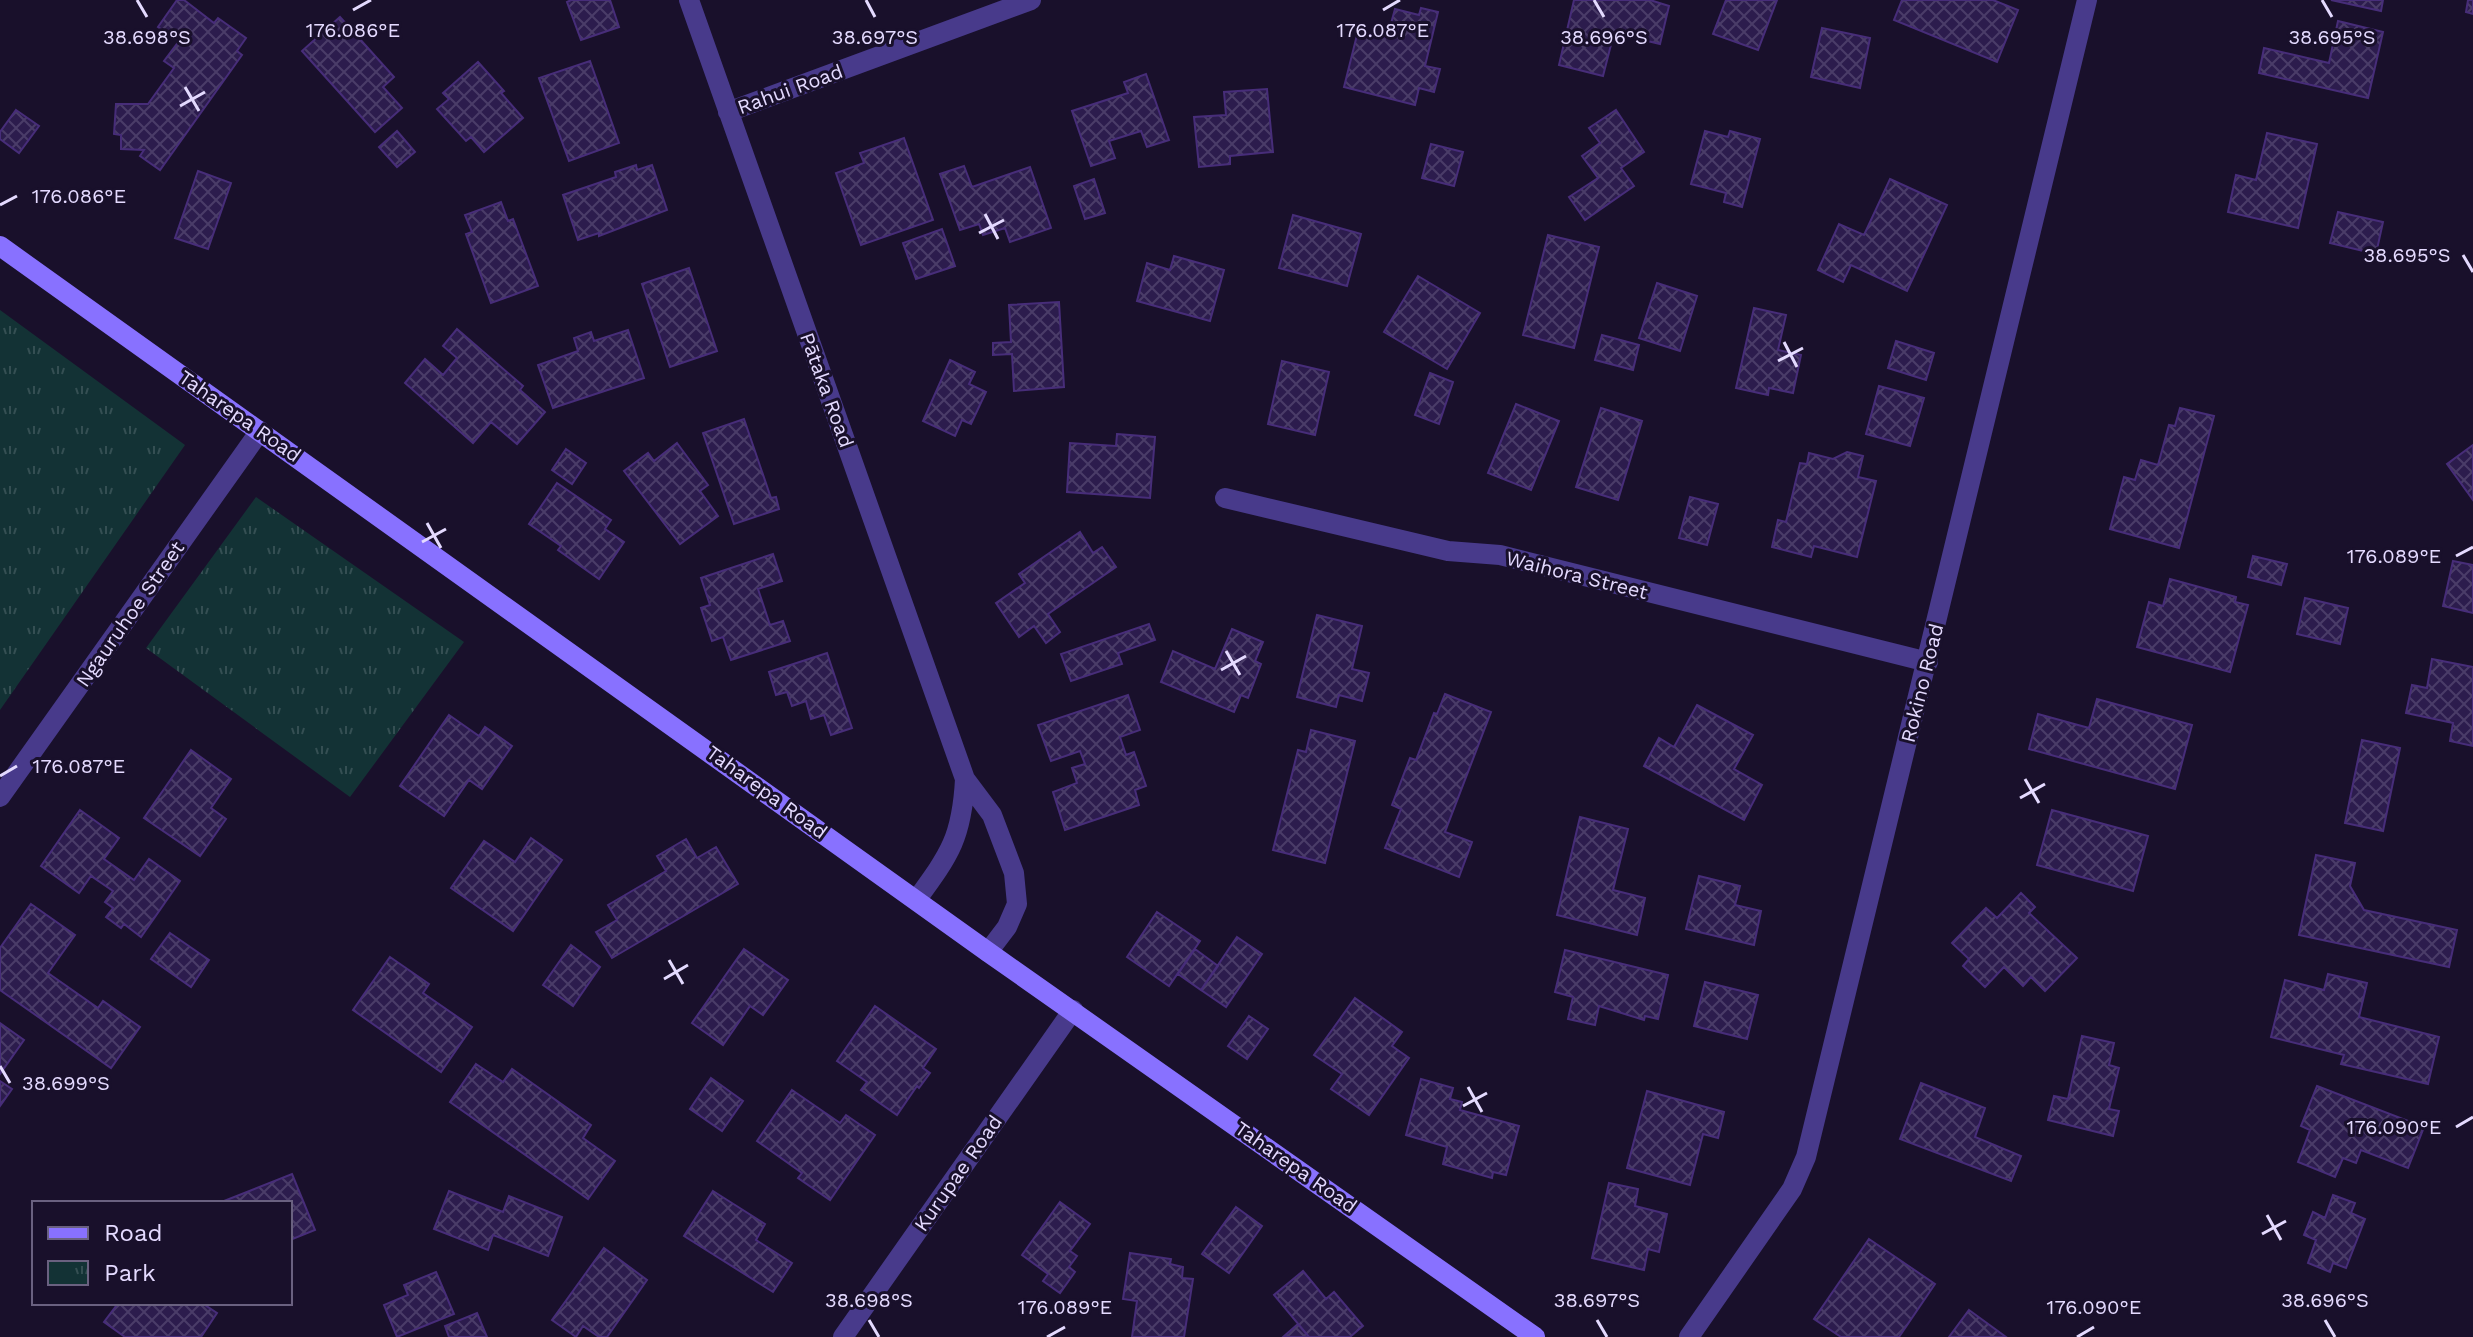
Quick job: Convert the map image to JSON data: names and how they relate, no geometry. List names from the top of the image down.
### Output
{
  "streets": {
    "street": [
      "Rahui Road",
      "Pātaka Road",
      "Taharepa Road",
      "Waihora Street",
      "Ngauruhoe Street",
      "Rokino Road",
      "Kurupae Road"
    ]
  },
  "crossings": [
    ["Rahui Road", "Pātaka Road"],
    ["Pātaka Road", "Taharepa Road"],
    ["Taharepa Road", "Ngauruhoe Street"],
    ["Taharepa Road", "Kurupae Road"],
    ["Waihora Street", "Rokino Road"]
  ],
  "legend": ["Road", "Park"],
  "coordinates": [
    "176.086°E",
    "176.087°E",
    "38.698°S",
    "38.697°S",
    "38.696°S",
    "38.695°S",
    "176.089°E",
    "38.699°S",
    "176.090°E"
  ]
}
